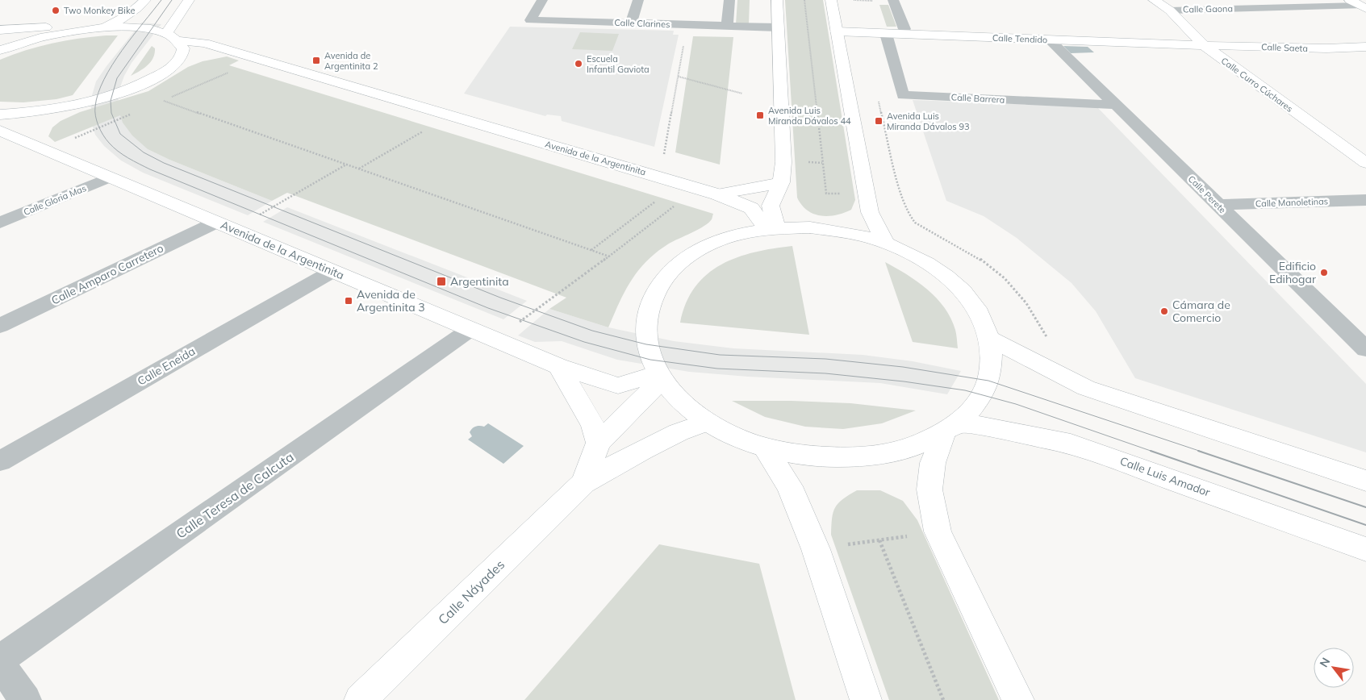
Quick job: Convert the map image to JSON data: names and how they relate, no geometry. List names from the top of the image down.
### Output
{
  "streets": {
    "main road": [
      "Calle Tendido",
      "Calle Saeta",
      "Calle Curro Cúchares",
      "Avenida de la Argentinita",
      "Calle Luis Amador",
      "Calle Náyades"
    ],
    "street": [
      "Calle Gaona",
      "Calle Clarines",
      "Calle Barrera",
      "Calle Perete",
      "Calle Gloria Mas",
      "Calle Manoletinas",
      "Calle Amparo Carretero",
      "Calle Eneida",
      "Calle Teresa de Calcuta"
    ]
  },
  "crossings": [
    ["Calle Gaona", "Calle Curro Cúchares"],
    ["Calle Tendido", "Calle Saeta"],
    ["Calle Tendido", "Calle Curro Cúchares"],
    ["Calle Tendido", "Calle Barrera"],
    ["Calle Tendido", "Calle Perete"],
    ["Calle Saeta", "Calle Curro Cúchares"],
    ["Calle Barrera", "Calle Perete"],
    ["Avenida de la Argentinita", "Calle Gloria Mas"],
    ["Avenida de la Argentinita", "Calle Amparo Carretero"],
    ["Avenida de la Argentinita", "Calle Eneida"],
    ["Avenida de la Argentinita", "Calle Teresa de Calcuta"],
    ["Avenida de la Argentinita", "Calle Náyades"],
    ["Calle Perete", "Calle Manoletinas"]
  ],
  "places": {
    "other": [
      "Two Monkey Bike",
      "Escuela Infantil Gaviota",
      "Edificio Edihogar",
      "Cámara de Comercio"
    ],
    "transit": [
      "Avenida de Argentinita 2",
      "Avenida Luis Miranda Dávalos 44",
      "Avenida Luis Miranda Dávalos 93",
      "Argentinita",
      "Avenida de Argentinita 3"
    ]
  },
  "north": "top left"
}
